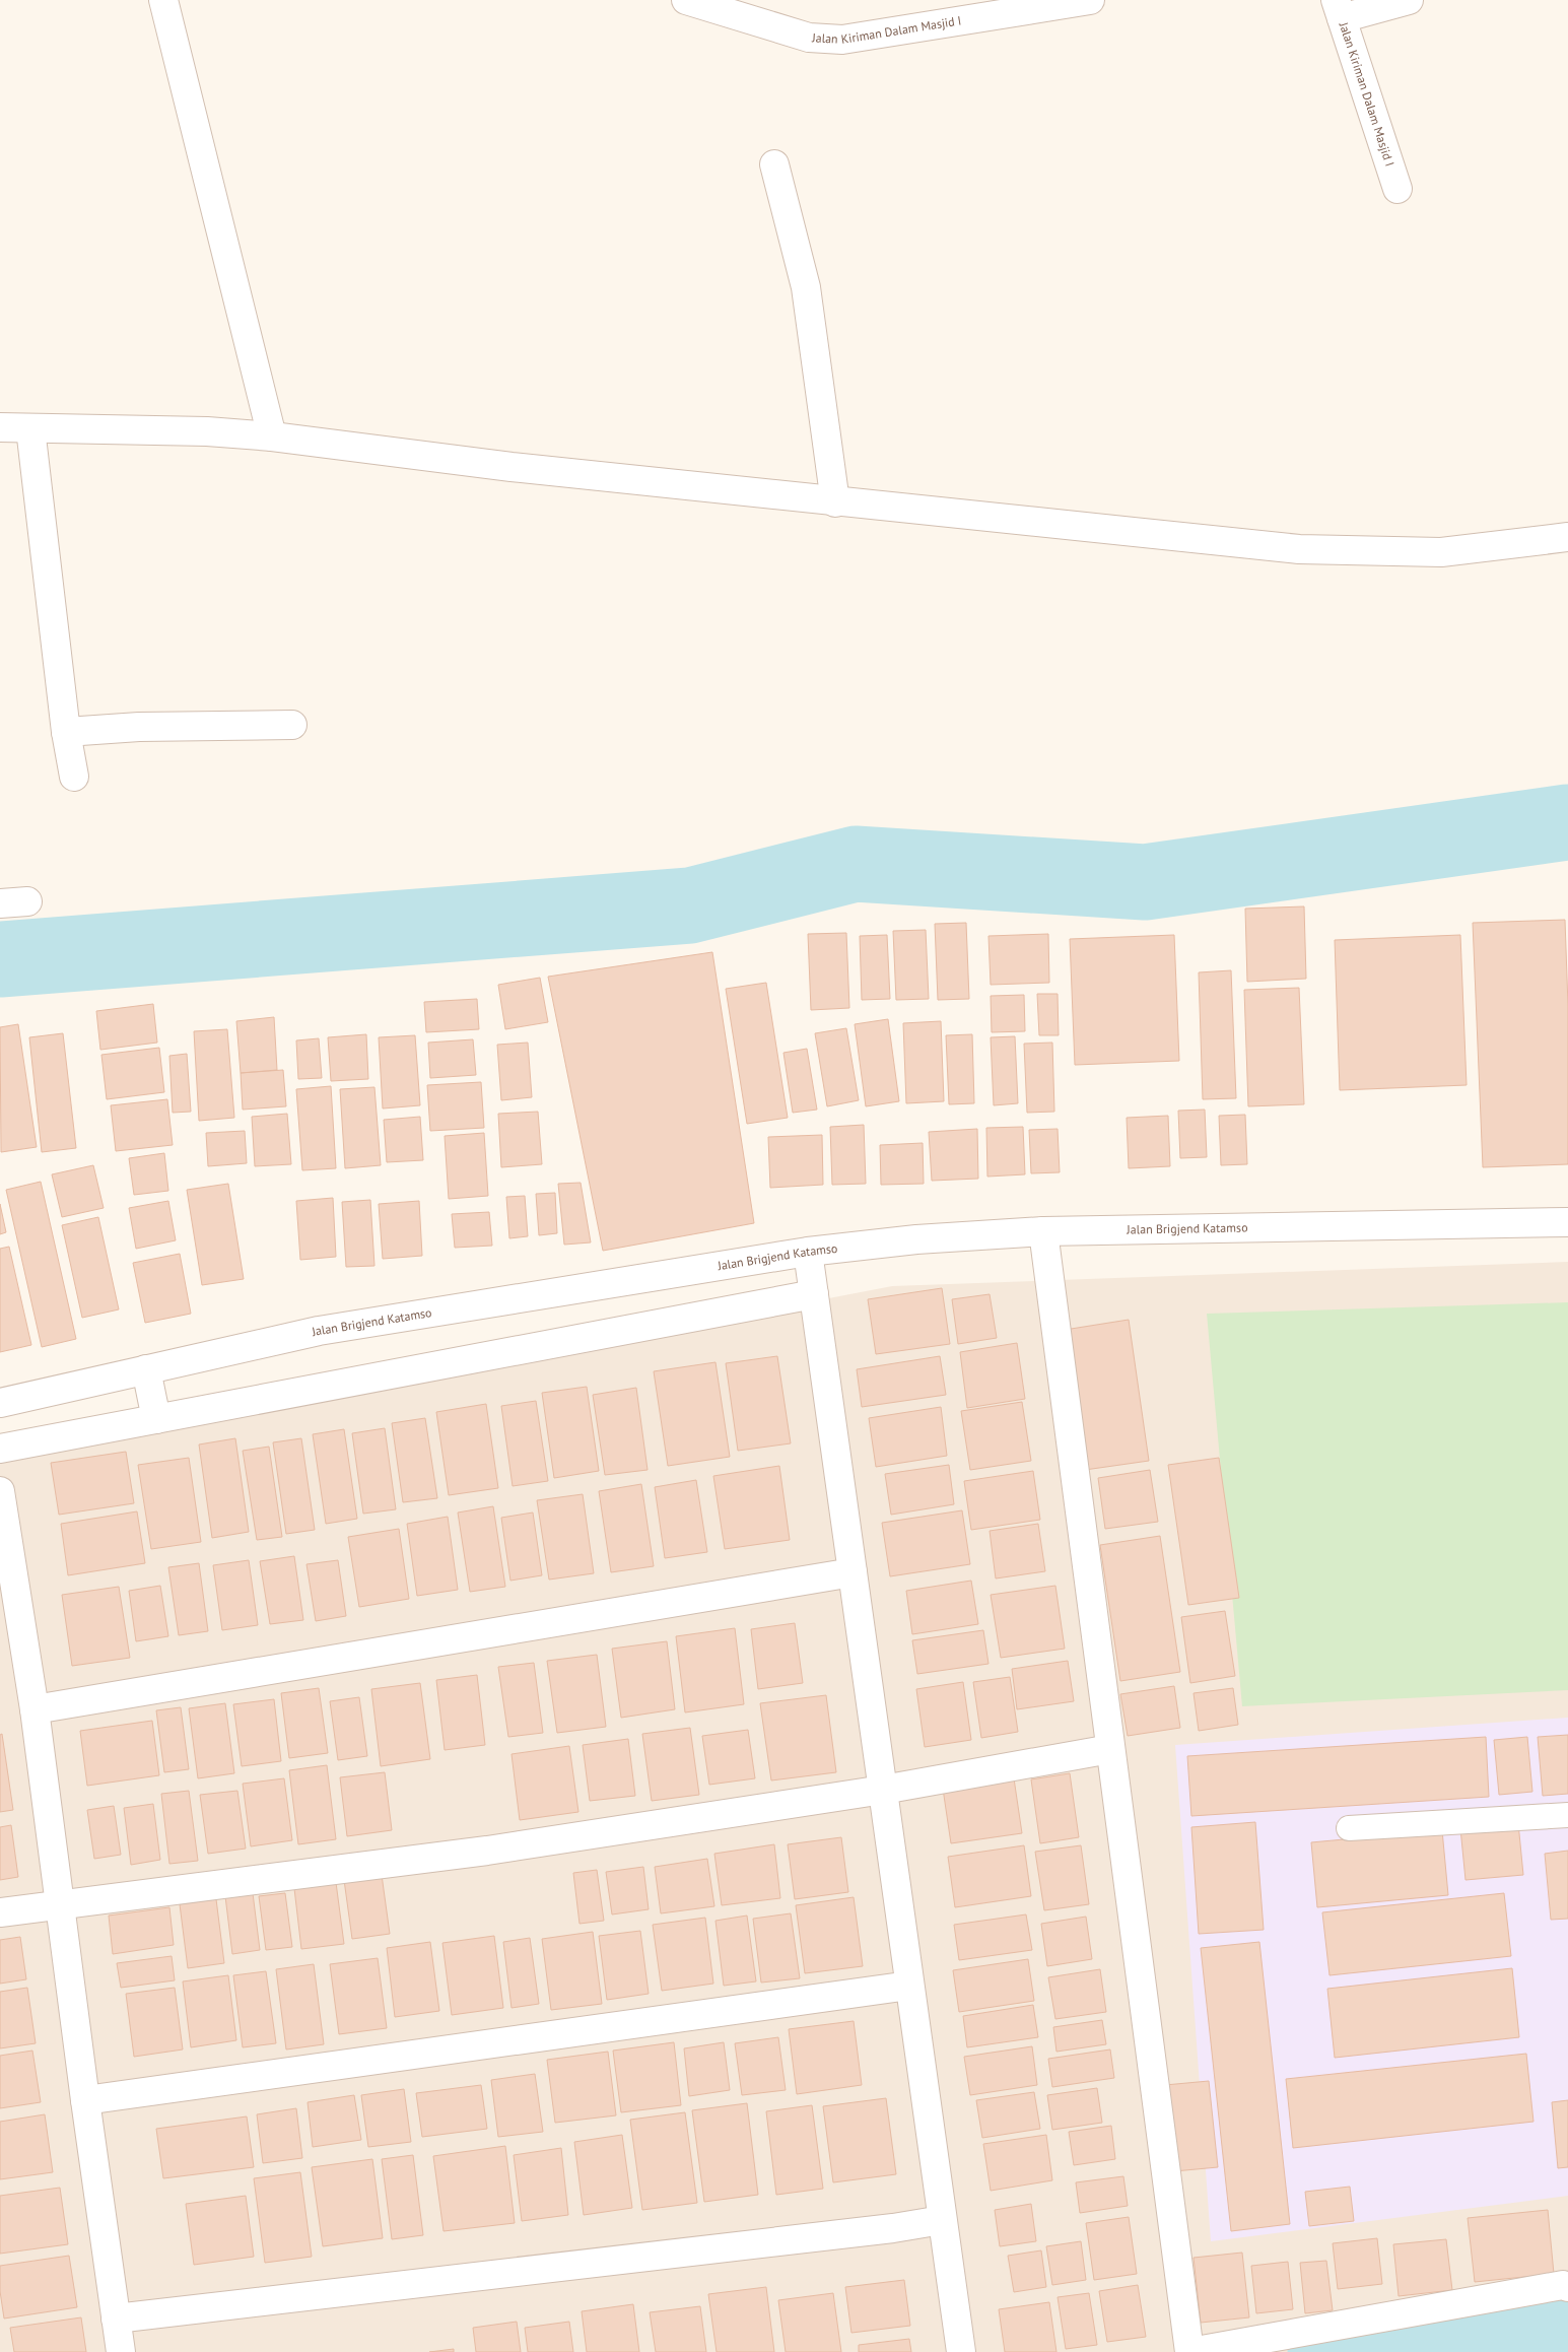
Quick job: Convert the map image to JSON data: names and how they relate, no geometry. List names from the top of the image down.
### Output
{
  "streets": {
    "street": ["Jalan Kiriman Dalam Masjid I", "Jalan Brigjend Katamso"]
  }
}
